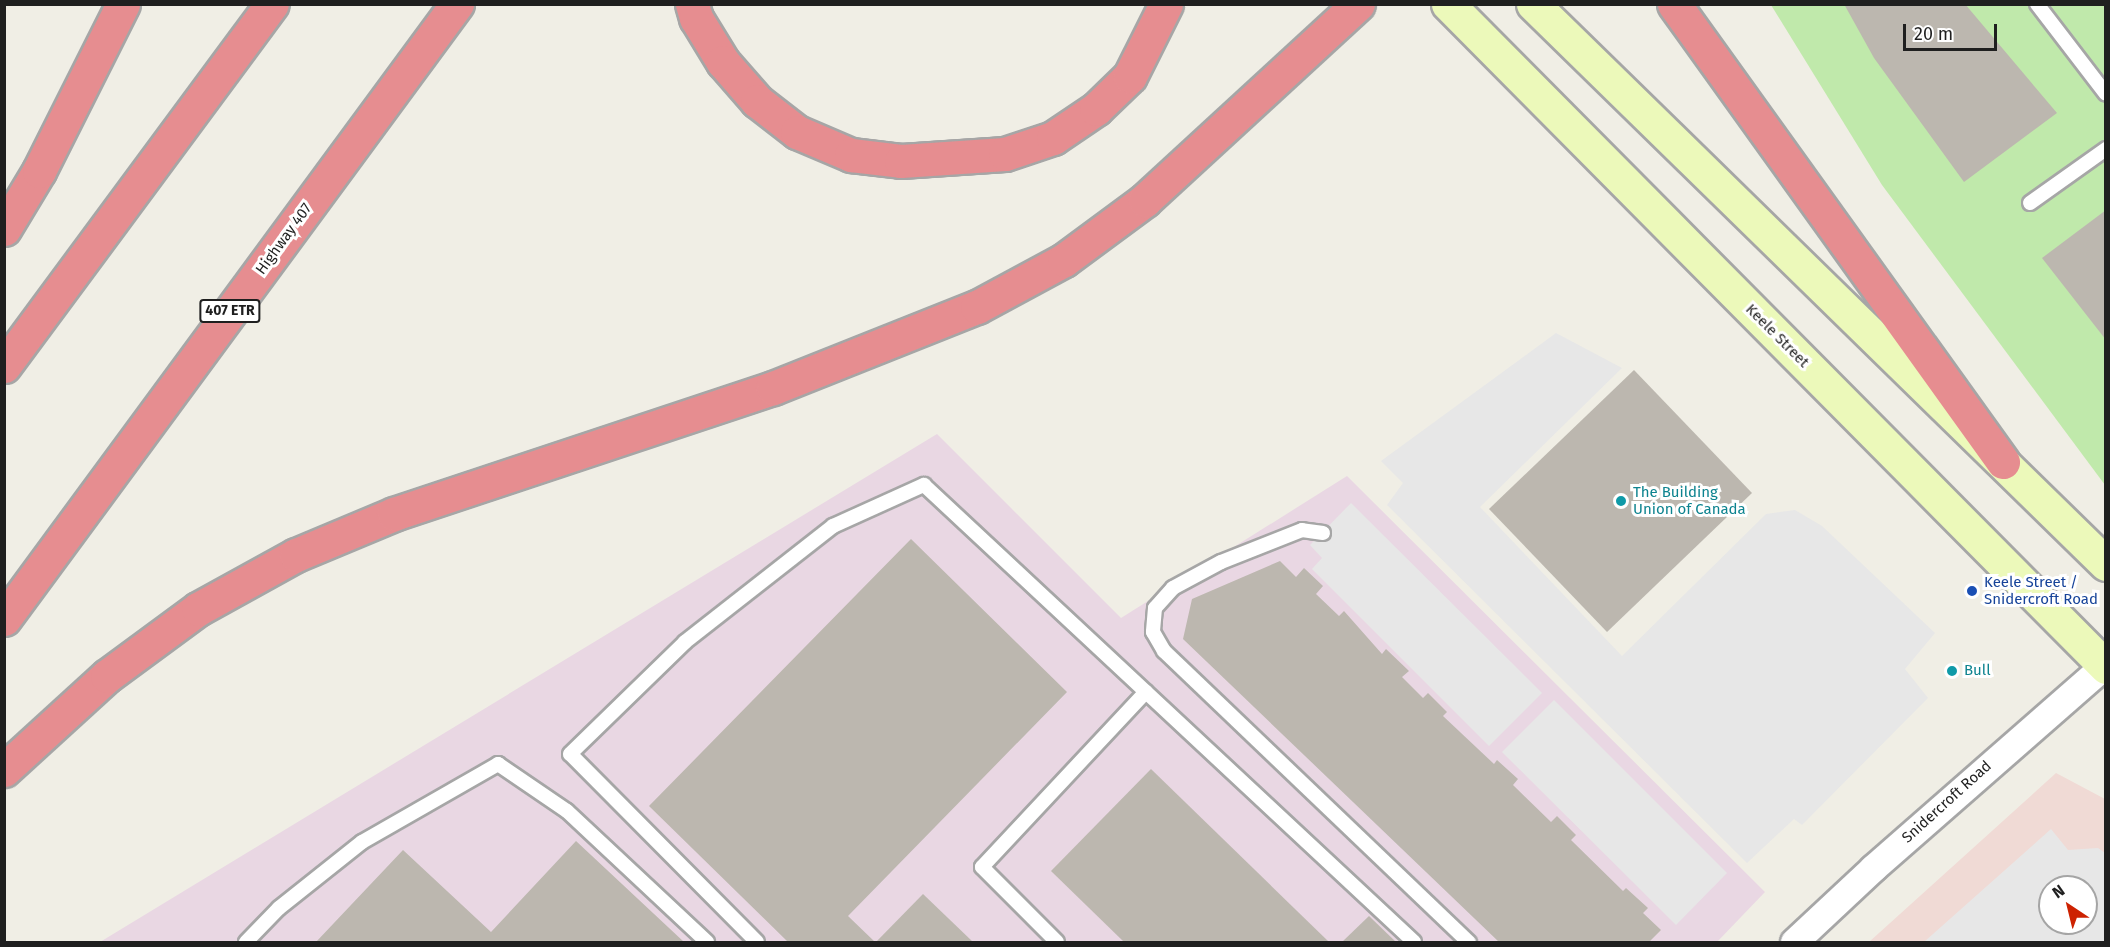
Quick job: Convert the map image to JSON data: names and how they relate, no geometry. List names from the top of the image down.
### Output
{
  "streets": {
    "highway": ["Highway 407", "407 ETR"],
    "main road": ["Keele Street"],
    "street": ["Snidercroft Road"]
  },
  "crossings": [
    ["Keele Street", "Snidercroft Road"]
  ],
  "places": ["The Building Union of Canada", "Keele Street / Snidercroft Road", "Bull"],
  "scale_bar": "20 m",
  "north": "top left"
}
